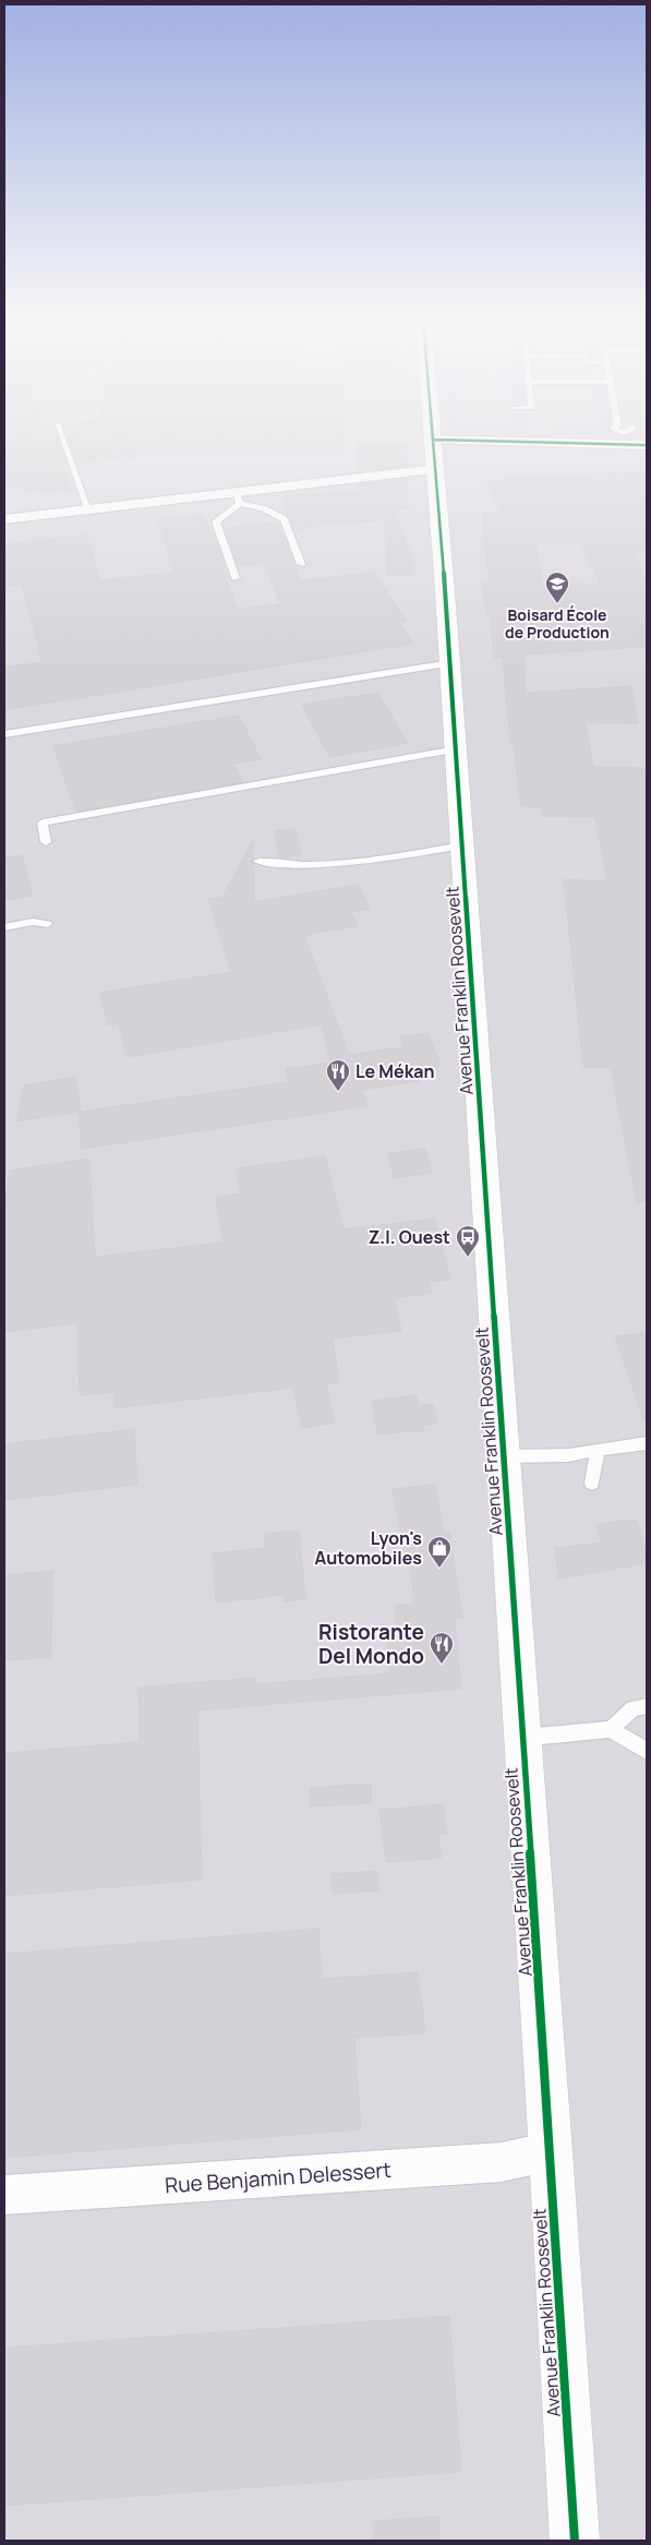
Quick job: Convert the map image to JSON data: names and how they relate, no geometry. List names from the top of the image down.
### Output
{
  "streets": {
    "street": ["Avenue Franklin Roosevelt", "Rue Benjamin Delessert"]
  },
  "crossings": [
    ["Avenue Franklin Roosevelt", "Rue Benjamin Delessert"]
  ],
  "places": {
    "school or university": ["Boisard École de Production"],
    "restaurant": ["Le Mékan", "Ristorante Del Mondo"],
    "bus stop": ["Z.I. Ouest"],
    "shop": ["Lyon's Automobiles"]
  }
}
